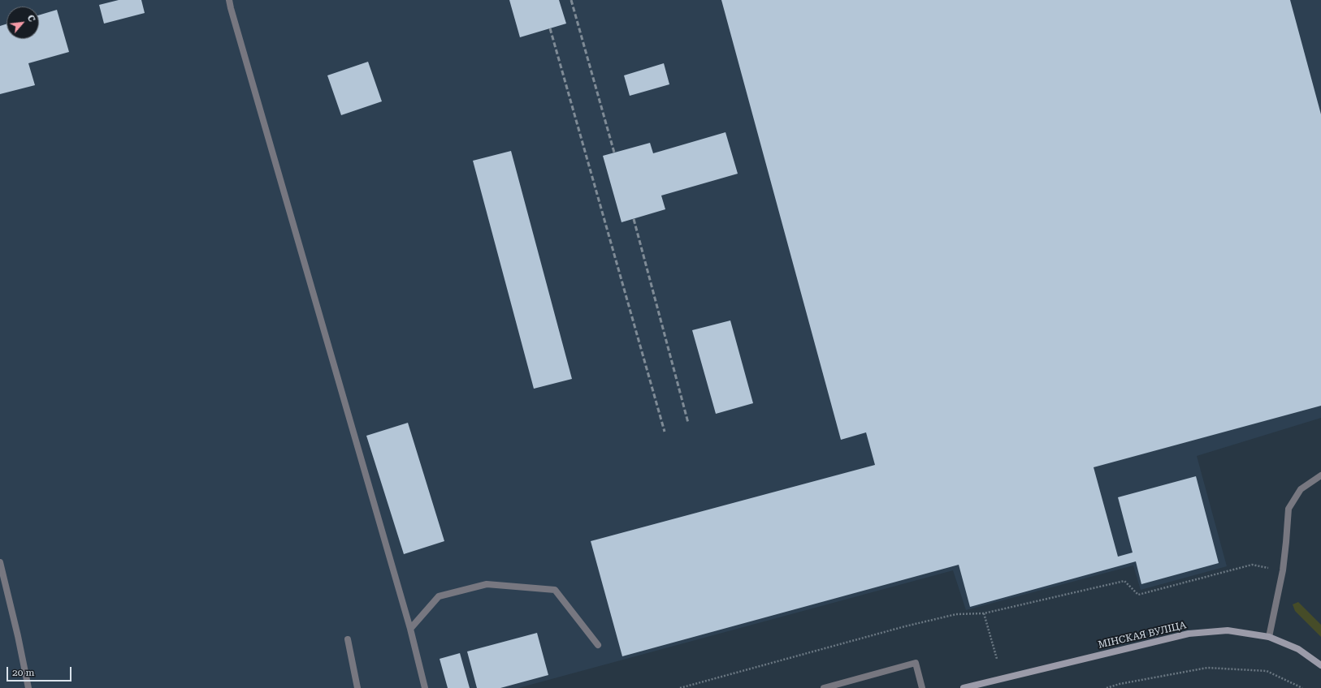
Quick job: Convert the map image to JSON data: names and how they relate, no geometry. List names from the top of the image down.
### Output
{
  "streets": {
    "main road": ["МІНСКАЯ ВУЛІЦА"]
  },
  "scale_bar": "20 m",
  "north": "top right"
}
